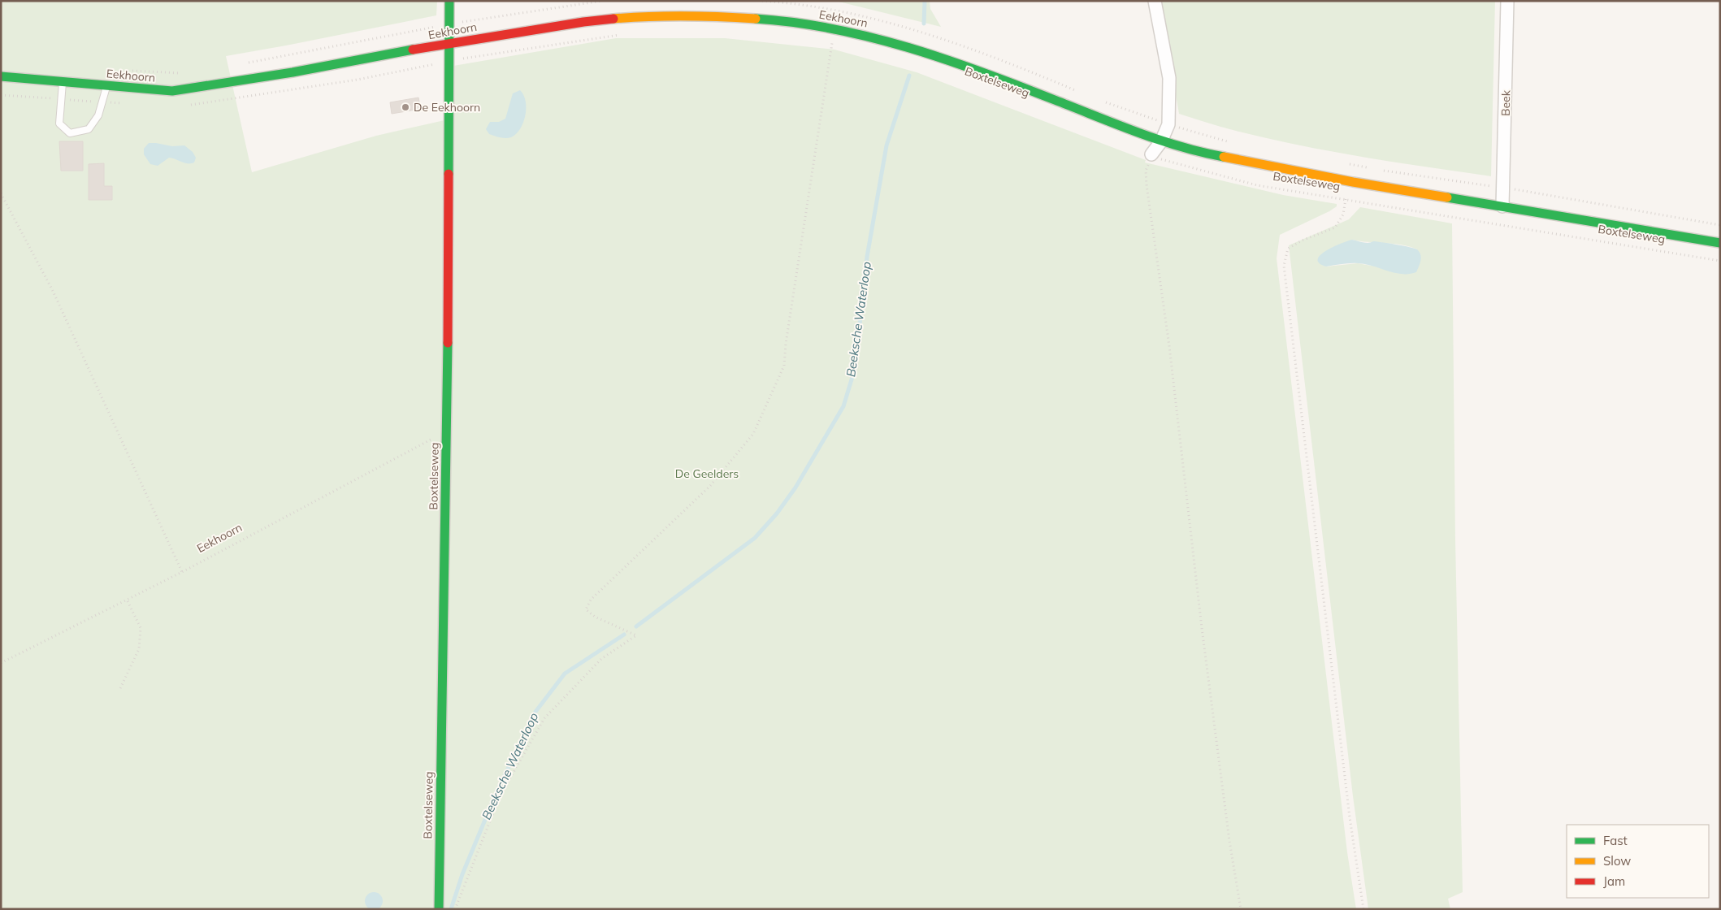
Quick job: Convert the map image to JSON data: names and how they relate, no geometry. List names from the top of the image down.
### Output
{
  "streets": {
    "main road": ["Eekhoorn", "Boxtelseweg"],
    "street": ["Beek"]
  },
  "crossings": [
    ["Eekhoorn", "Boxtelseweg"],
    ["Boxtelseweg", "Beek"]
  ],
  "water": ["Beeksche Waterloop"],
  "parks": ["De Geelders"],
  "places": ["De Eekhoorn"],
  "legend": ["Fast", "Slow", "Jam"]
}
